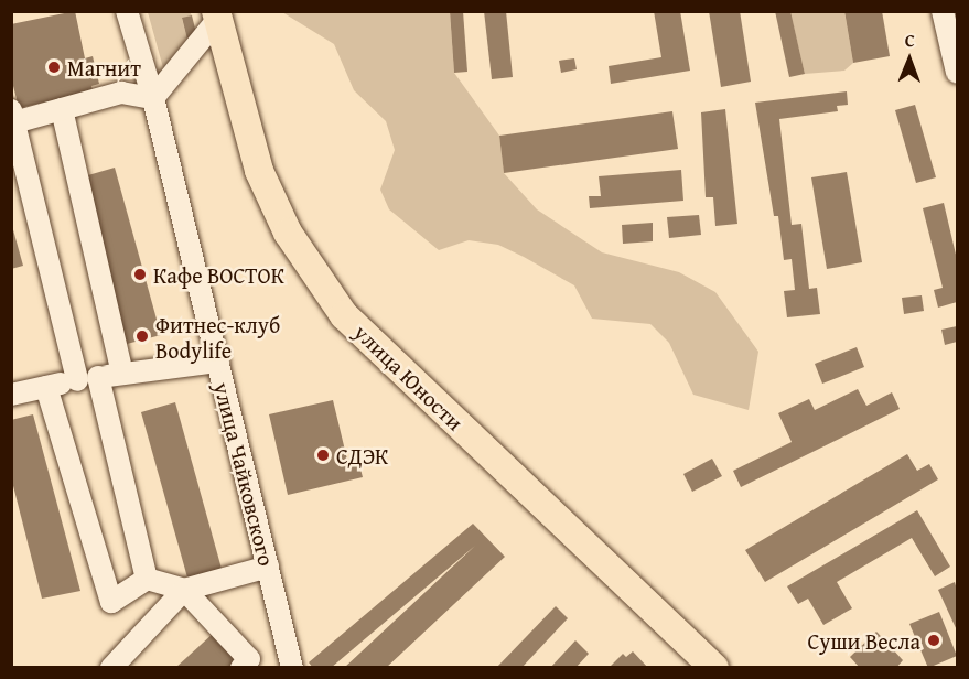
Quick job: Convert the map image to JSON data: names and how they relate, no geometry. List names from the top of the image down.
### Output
{
  "streets": {
    "main road": ["улица Юности"],
    "street": ["улица Чайковского"]
  },
  "places": [
    "Магнит",
    "Кафе ВОСТОК",
    "Фитнес-клуб Bodylife",
    "СДЭК",
    "Суши Весла"
  ],
  "north": "top"
}
